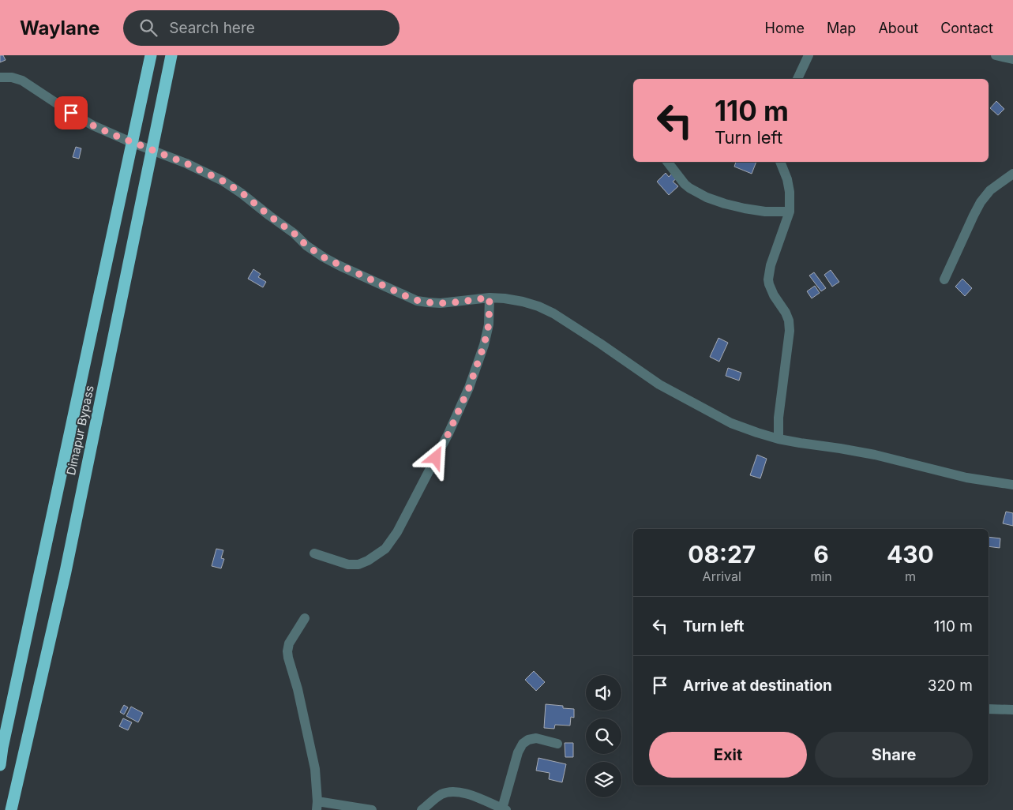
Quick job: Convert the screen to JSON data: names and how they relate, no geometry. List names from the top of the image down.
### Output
{
  "streets": {
    "highway": ["Dimapur Bypass"]
  },
  "page": {
    "header": "Waylane",
    "search": "Search here",
    "nav": [
      "Home",
      "Map",
      "About",
      "Contact"
    ],
    "turn": ["110 m", "Turn left"],
    "eta": [
      "08:27",
      "Arrival",
      "6",
      "min",
      "430",
      "m"
    ],
    "list": [
      {
        "name": "Turn left",
        "value": "110 m"
      },
      {
        "name": "Arrive at destination",
        "value": "320 m"
      }
    ],
    "buttons": ["Exit", "Share"]
  }
}
